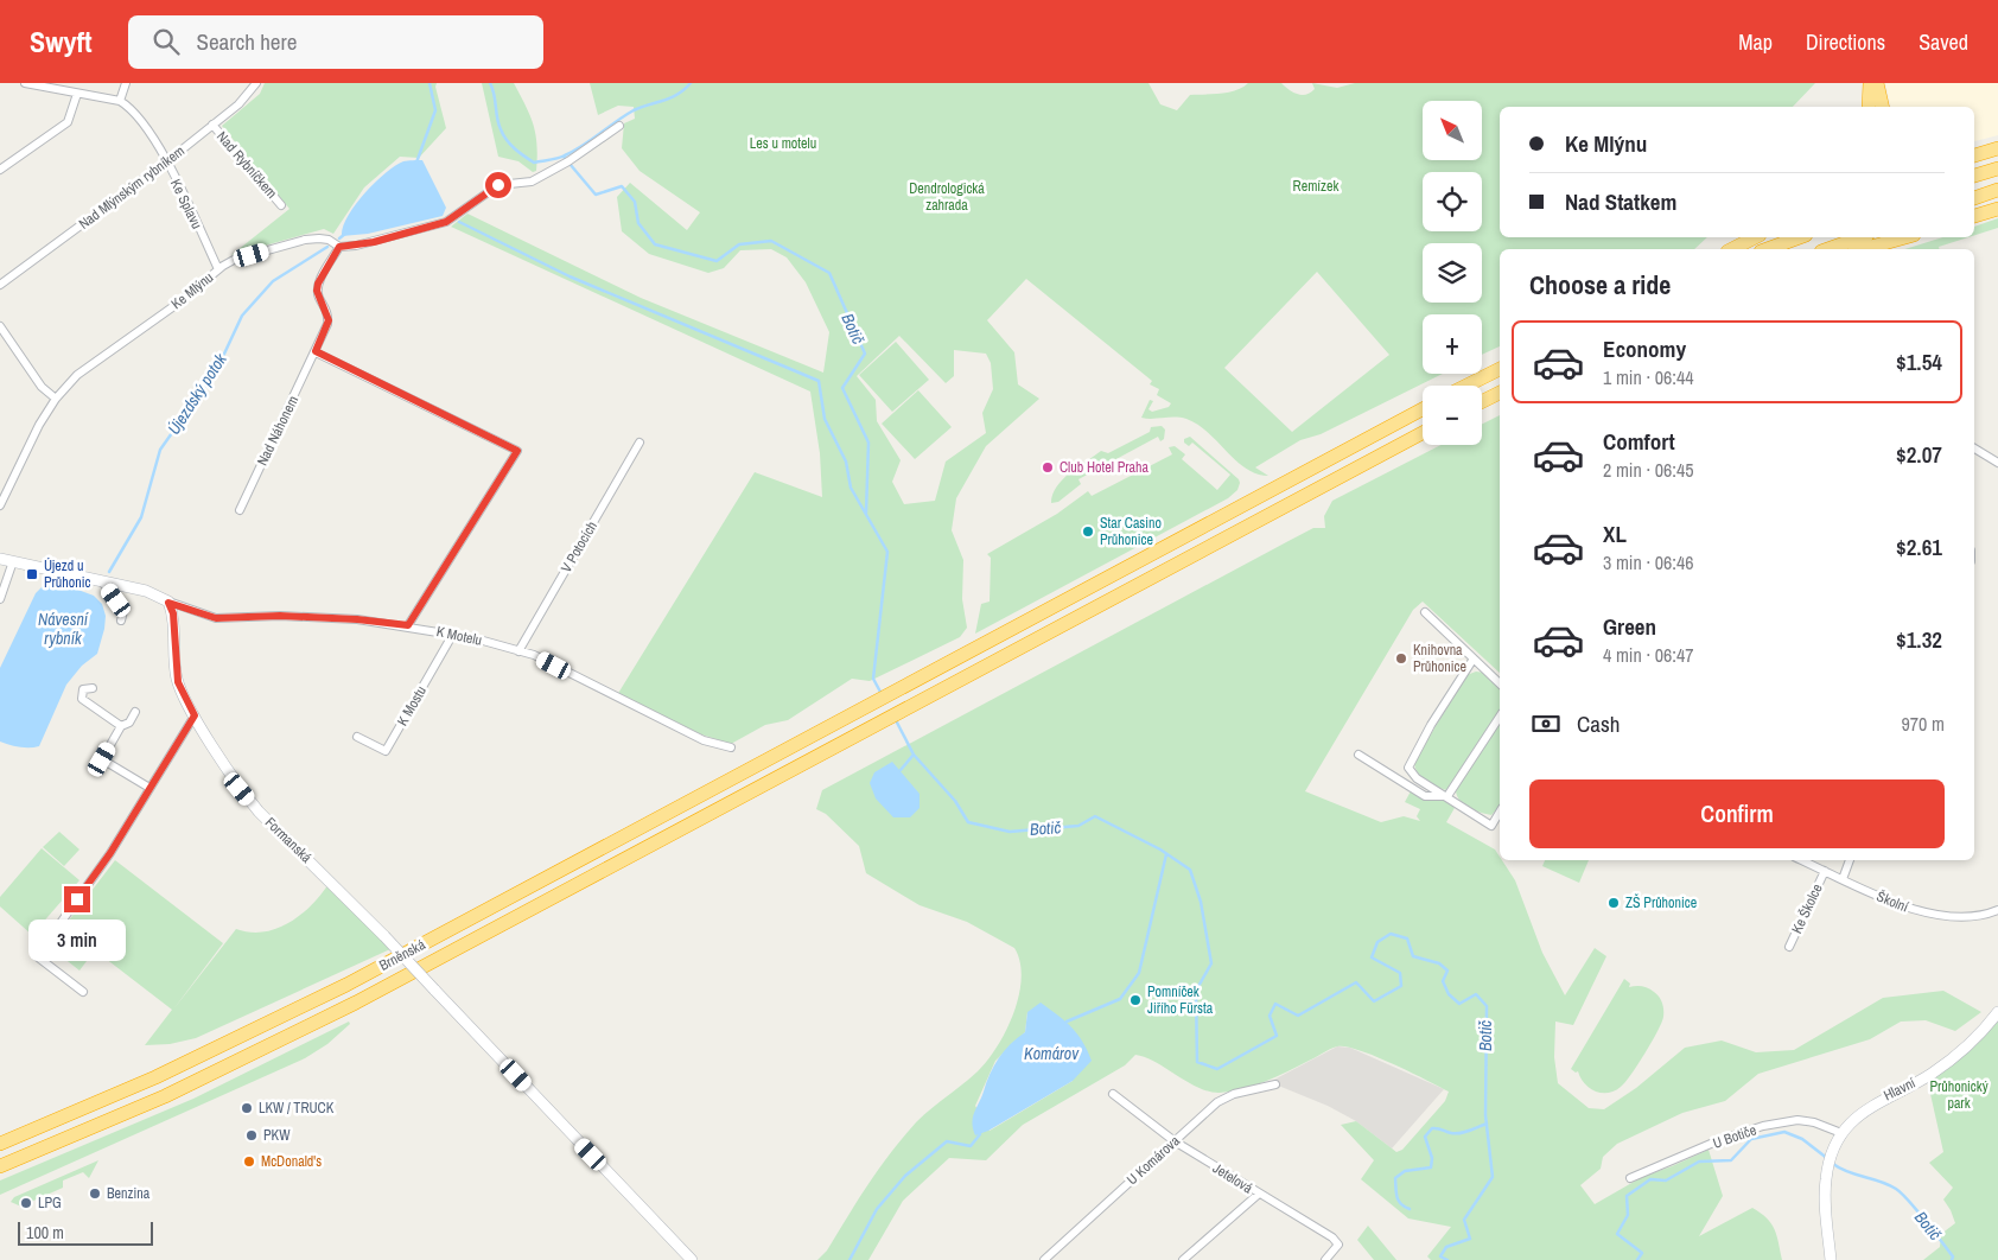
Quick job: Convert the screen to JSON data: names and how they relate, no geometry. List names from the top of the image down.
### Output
{
  "streets": {
    "highway": ["Brněnská"],
    "street": [
      "Nad Rybníčkem",
      "Nad Mlýnským rybníkem",
      "Ke Splavu",
      "Ke Mlýnu",
      "Nad Náhonem",
      "V Potocích",
      "K Motelu",
      "K Mostu",
      "Formanská",
      "Školní",
      "Ke Školce",
      "Hlavní",
      "U Botiče",
      "U Komárova",
      "Jetelová"
    ]
  },
  "crossings": [
    ["Nad Rybníčkem", "Nad Mlýnským rybníkem"],
    ["Nad Mlýnským rybníkem", "Ke Splavu"],
    ["Ke Splavu", "Ke Mlýnu"],
    ["Ke Mlýnu", "Nad Náhonem"],
    ["V Potocích", "K Motelu"],
    ["K Motelu", "K Mostu"],
    ["K Motelu", "Formanská"],
    ["Školní", "Ke Školce"],
    ["Hlavní", "U Botiče"],
    ["U Komárova", "Jetelová"]
  ],
  "water": [
    "Botič",
    "Újezdský potok",
    "Návesní rybník",
    "Komárov"
  ],
  "parks": [
    "Les u motelu",
    "Remízek",
    "Dendrologická zahrada",
    "Průhonický park"
  ],
  "places": {
    "other": [
      "Club Hotel Praha",
      "Star Casino Průhonice",
      "Knihovna Průhonice",
      "ZŠ Průhonice",
      "Pomníček Jiřího Fürsta",
      "LKW / TRUCK",
      "PKW",
      "McDonald's",
      "Benzina",
      "LPG"
    ],
    "transit": ["Újezd u Průhonic"]
  },
  "scale_bar": "100 m",
  "north": "top left",
  "page": {
    "header": "Swyft",
    "search": "Search here",
    "nav": ["Map", "Directions", "Saved"],
    "map_buttons": ["+", "−"],
    "banner": ["Ke Mlýnu", "Nad Statkem"],
    "heading": "Choose a ride",
    "list": [
      {
        "name": "Economy",
        "note": "1 min · 06:44",
        "value": "$1.54"
      },
      {
        "name": "Comfort",
        "note": "2 min · 06:45",
        "value": "$2.07"
      },
      {
        "name": "XL",
        "note": "3 min · 06:46",
        "value": "$2.61"
      },
      {
        "name": "Green",
        "note": "4 min · 06:47",
        "value": "$1.32"
      }
    ],
    "pay": ["Cash", "970 m"],
    "buttons": "Confirm",
    "bubble": "3 min",
    "scale": "100 m"
  }
}
